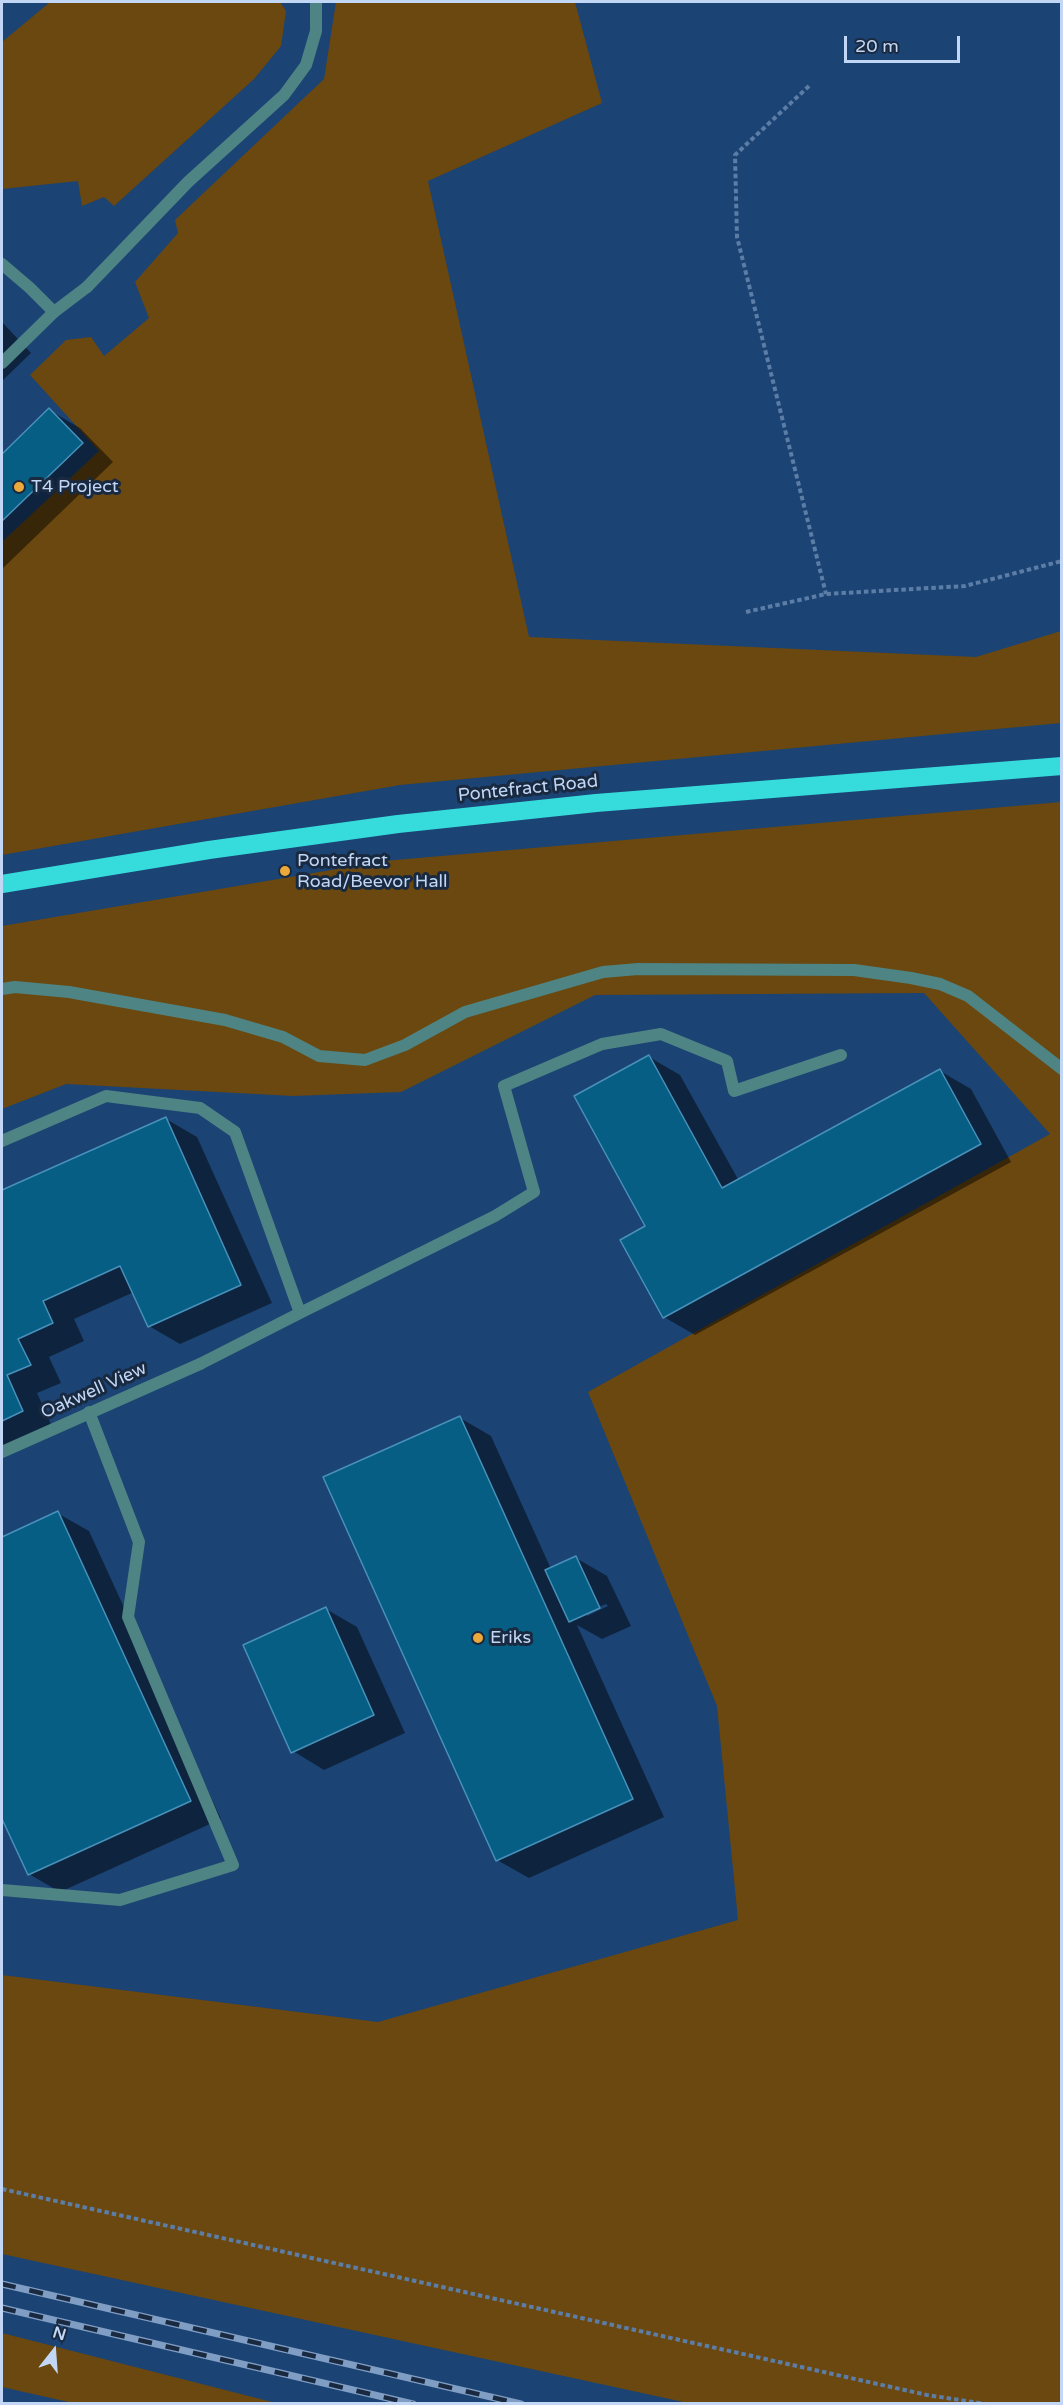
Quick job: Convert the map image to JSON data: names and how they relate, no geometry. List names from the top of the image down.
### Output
{
  "streets": {
    "highway": ["Pontefract Road"],
    "street": ["Oakwell View"]
  },
  "places": ["T4 Project", "Pontefract Road/Beevor Hall", "Eriks"],
  "scale_bar": "20 m",
  "north": "top"
}
